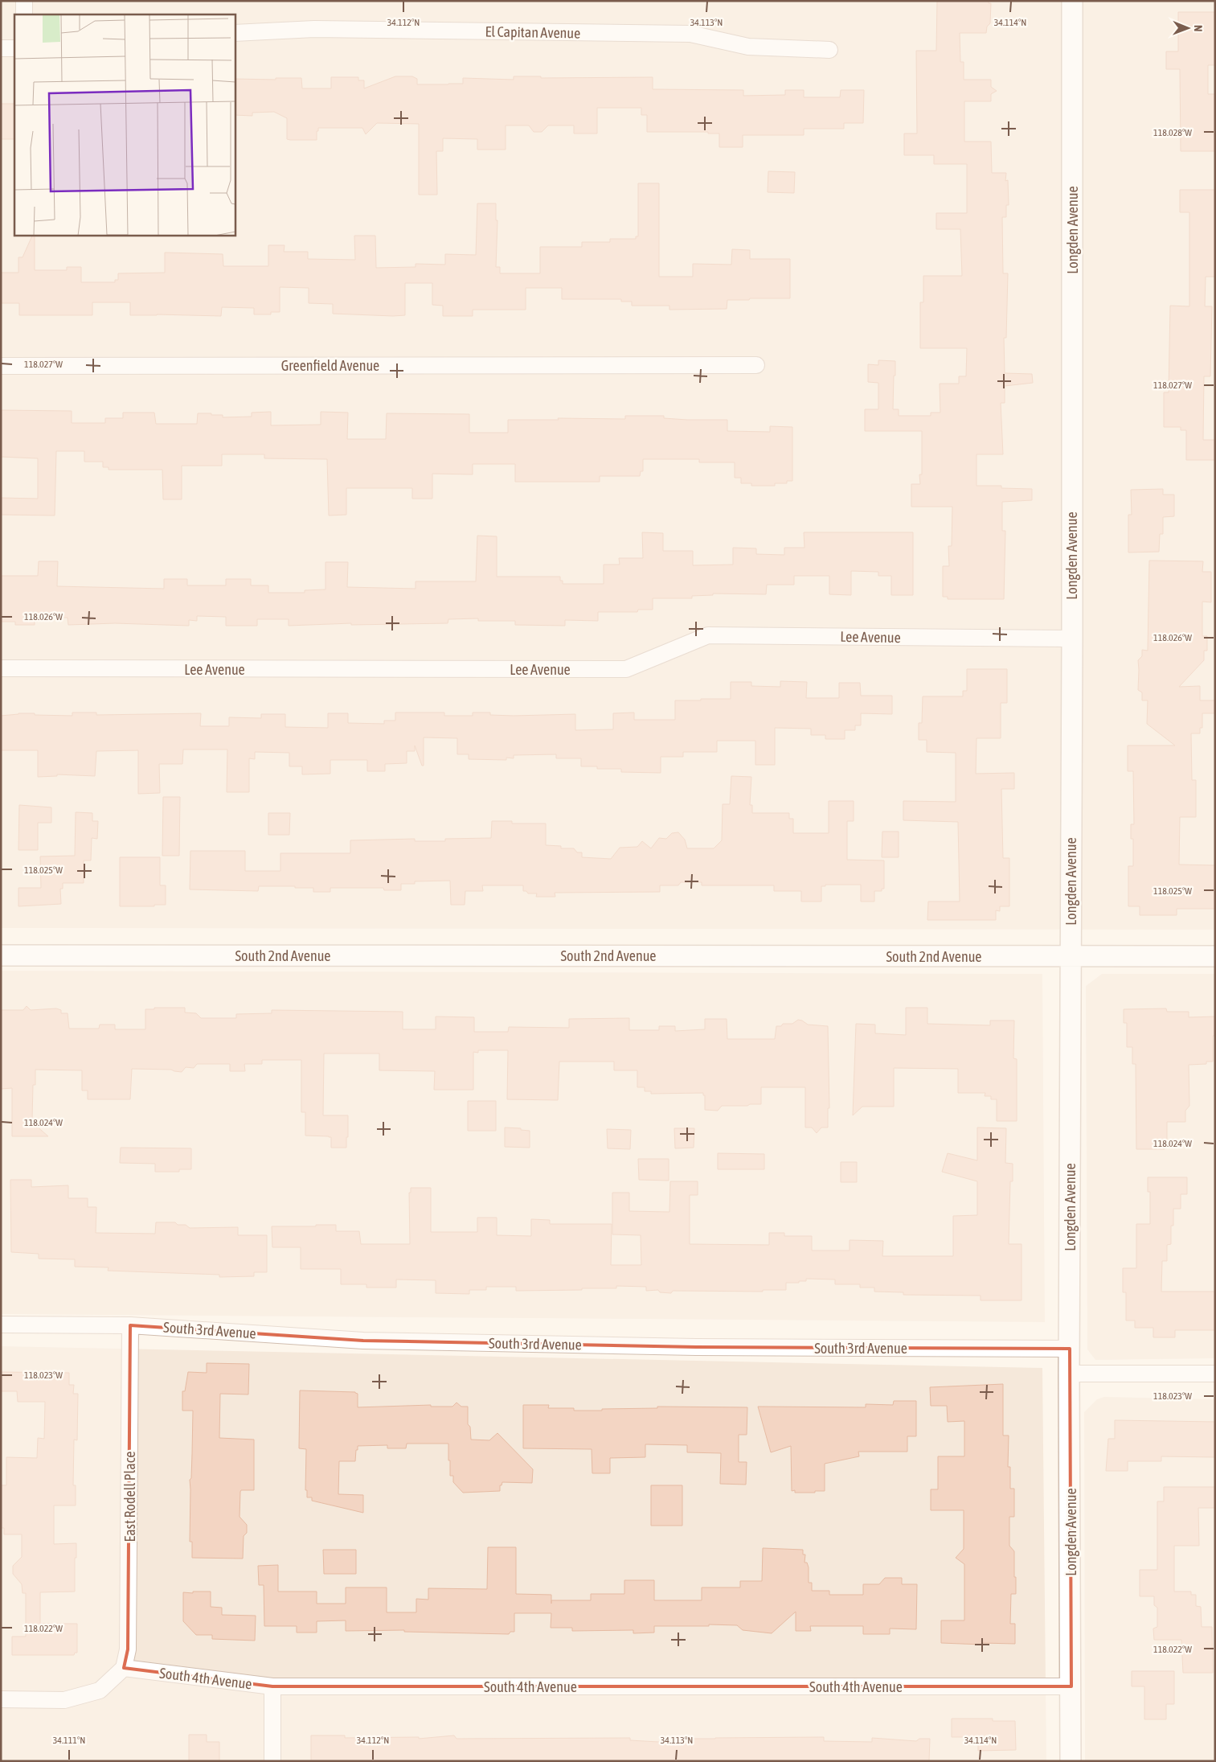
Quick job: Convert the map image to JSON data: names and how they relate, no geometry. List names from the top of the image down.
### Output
{
  "streets": {
    "street": [
      "El Capitan Avenue",
      "Longden Avenue",
      "Greenfield Avenue",
      "Lee Avenue",
      "South 2nd Avenue",
      "South 3rd Avenue",
      "East Rodell Place",
      "South 4th Avenue"
    ]
  },
  "crossings": [
    ["Longden Avenue", "Lee Avenue"],
    ["Longden Avenue", "South 2nd Avenue"],
    ["Longden Avenue", "South 3rd Avenue"],
    ["Longden Avenue", "South 4th Avenue"],
    ["South 3rd Avenue", "East Rodell Place"],
    ["East Rodell Place", "South 4th Avenue"]
  ],
  "north": "right",
  "coordinates": [
    "34.112°N",
    "34.113°N",
    "34.114°N",
    "118.028°W",
    "118.027°W",
    "118.026°W",
    "118.025°W",
    "118.024°W",
    "118.023°W",
    "118.022°W",
    "34.111°N"
  ]
}
